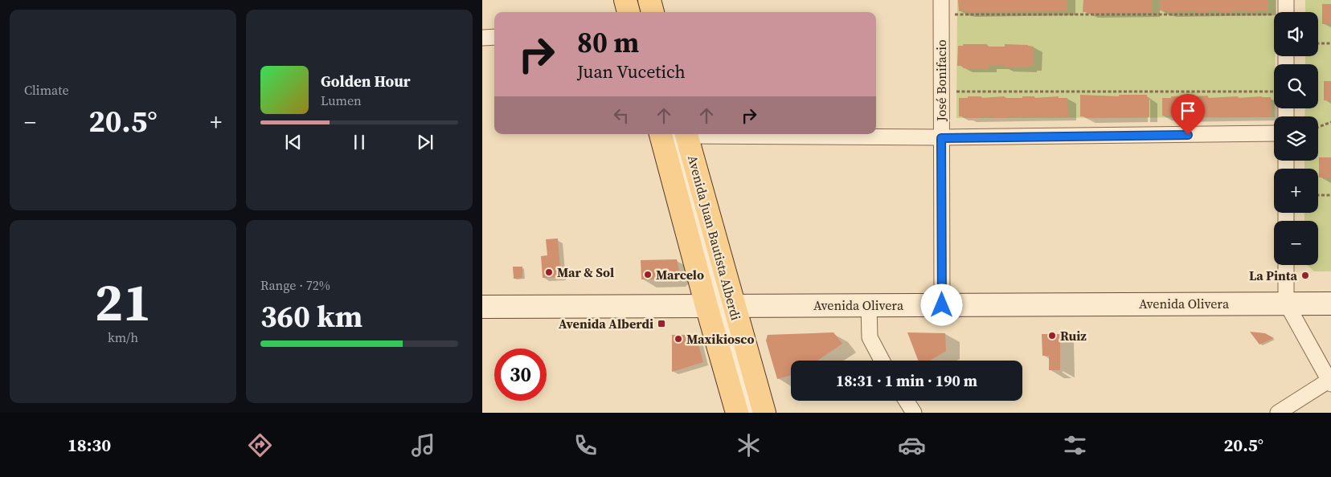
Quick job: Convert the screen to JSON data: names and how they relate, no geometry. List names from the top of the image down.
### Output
{
  "streets": {
    "main road": ["Avenida Juan Bautista Alberdi", "Avenida Olivera"],
    "street": ["José Bonifacio"]
  },
  "crossings": [
    ["José Bonifacio", "Avenida Olivera"],
    ["Avenida Juan Bautista Alberdi", "Avenida Olivera"]
  ],
  "places": {
    "other": [
      "Mar & Sol",
      "Marcelo",
      "La Pinta",
      "Ruiz",
      "Maxikiosco"
    ],
    "transit": ["Avenida Alberdi"]
  },
  "page": {
    "tile": [
      "Climate",
      ["21", "km/h"],
      ["Range · 72%", "360 km"]
    ],
    "map_buttons": ["+", "−"],
    "turn": ["80 m", "Juan Vucetich"],
    "song": ["Golden Hour", "Lumen"],
    "heat": ["−", "20.5°", "+"],
    "limit": "30",
    "trip": "18:31 · 1 min · 190 m",
    "tabs": ["18:30", "20.5°"]
  }
}
